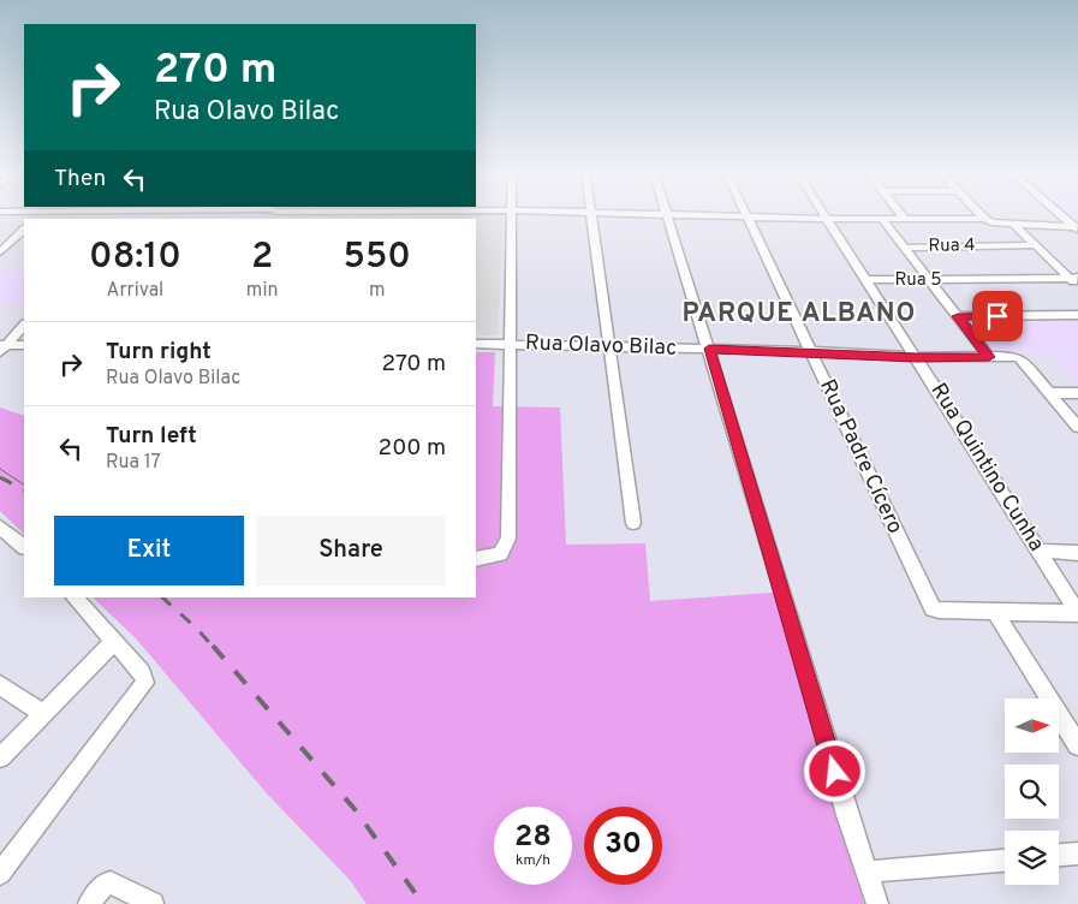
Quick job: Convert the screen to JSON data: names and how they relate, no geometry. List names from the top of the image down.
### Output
{
  "streets": {
    "street": [
      "Rua 4",
      "Rua 5",
      "Rua Olavo Bilac",
      "Rua Padre Cícero",
      "Rua Quintino Cunha"
    ]
  },
  "crossings": [
    ["Rua 5", "Rua Quintino Cunha"],
    ["Rua Olavo Bilac", "Rua Padre Cícero"],
    ["Rua Olavo Bilac", "Rua Quintino Cunha"]
  ],
  "districts": ["PARQUE ALBANO"],
  "north": "right",
  "page": {
    "turn": ["270 m", "Rua Olavo Bilac"],
    "then": "Then",
    "eta": [
      "08:10",
      "Arrival",
      "2",
      "min",
      "550",
      "m"
    ],
    "list": [
      {
        "name": "Turn right",
        "note": "Rua Olavo Bilac",
        "value": "270 m"
      },
      {
        "name": "Turn left",
        "note": "Rua 17",
        "value": "200 m"
      }
    ],
    "buttons": ["Exit", "Share"],
    "speed": "28 km/h",
    "limit": "30"
  }
}
